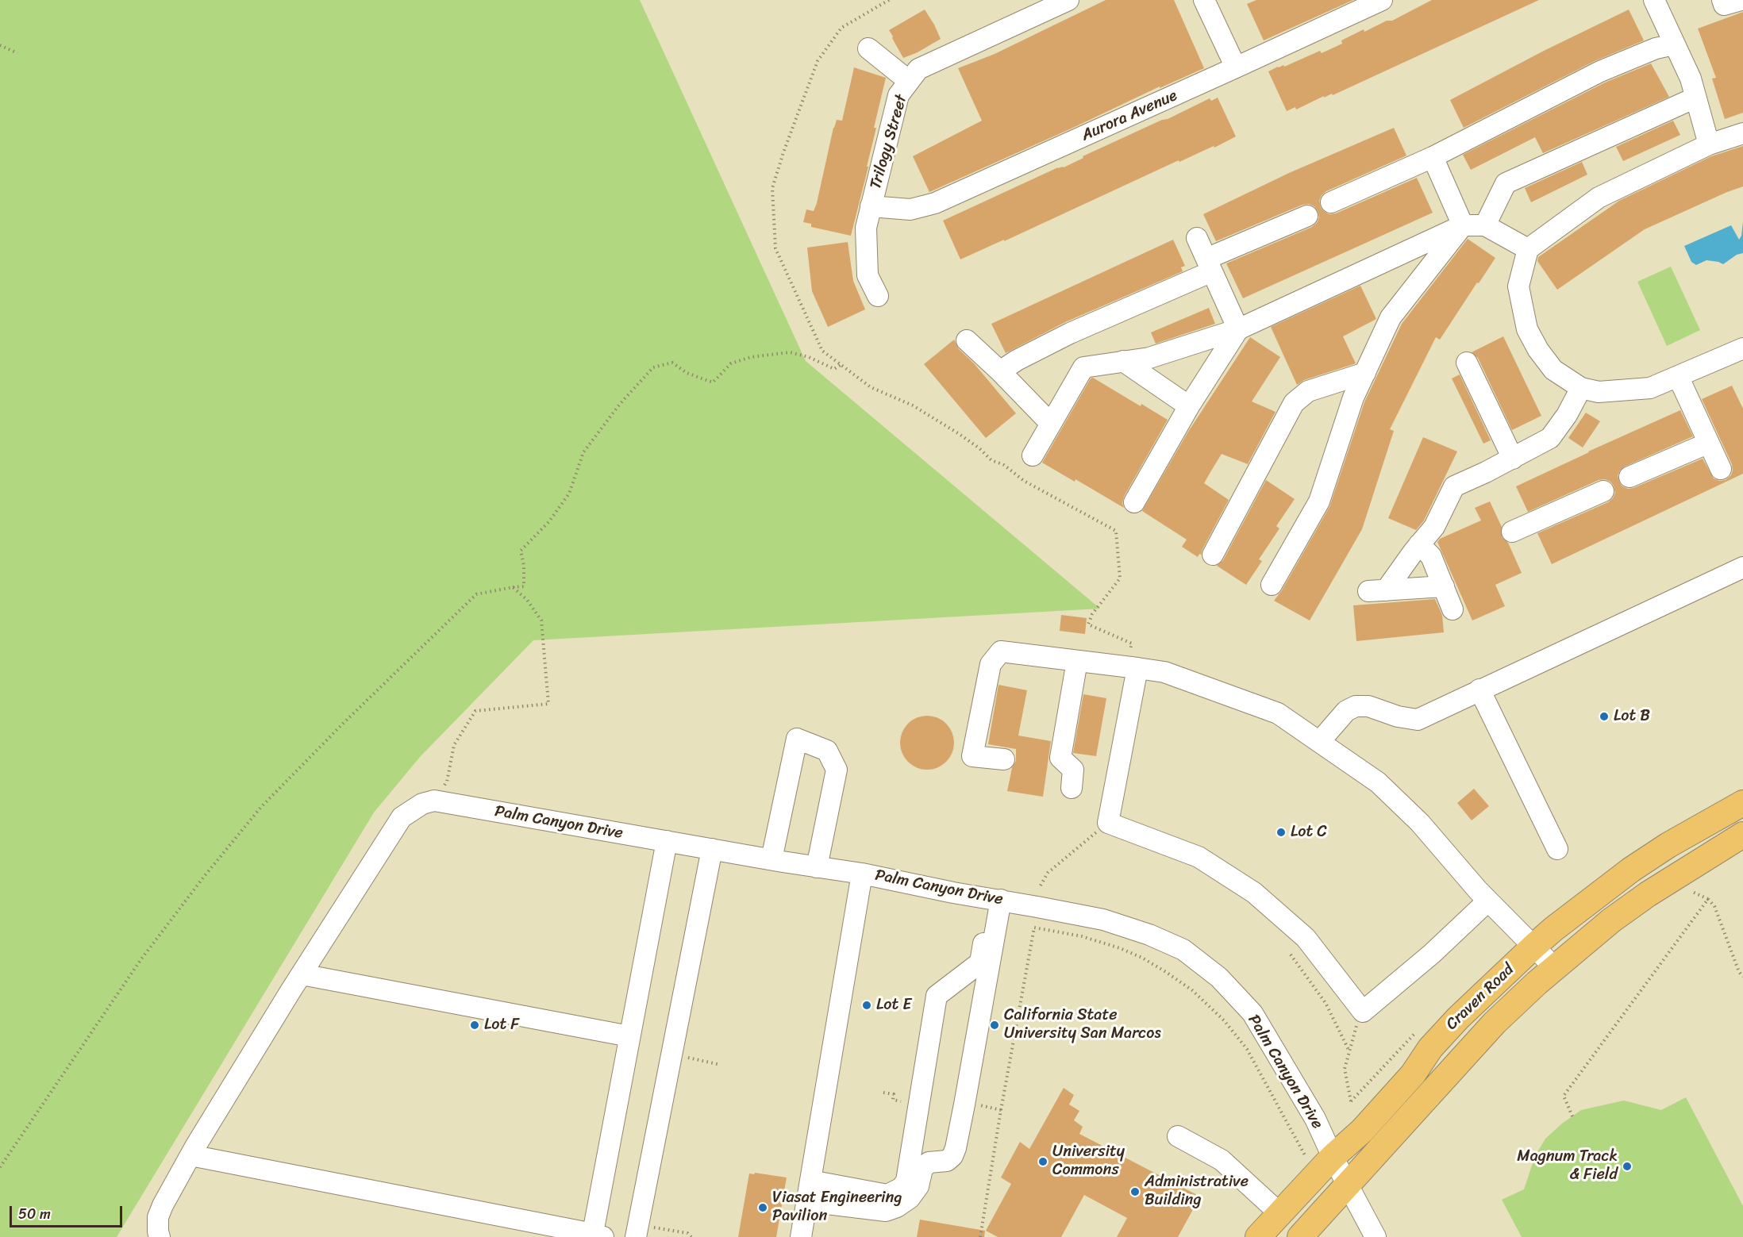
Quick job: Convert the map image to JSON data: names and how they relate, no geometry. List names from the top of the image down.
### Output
{
  "streets": {
    "main road": ["Craven Road"],
    "street": ["Aurora Avenue", "Trilogy Street", "Palm Canyon Drive"]
  },
  "crossings": [
    ["Aurora Avenue", "Trilogy Street"],
    ["Palm Canyon Drive", "Craven Road"]
  ],
  "places": [
    "Lot B",
    "Lot C",
    "Lot E",
    "Lot F",
    "California State University San Marcos",
    "University Commons",
    "Magnum Track & Field",
    "Administrative Building",
    "Viasat Engineering Pavilion"
  ],
  "scale_bar": "50 m"
}
